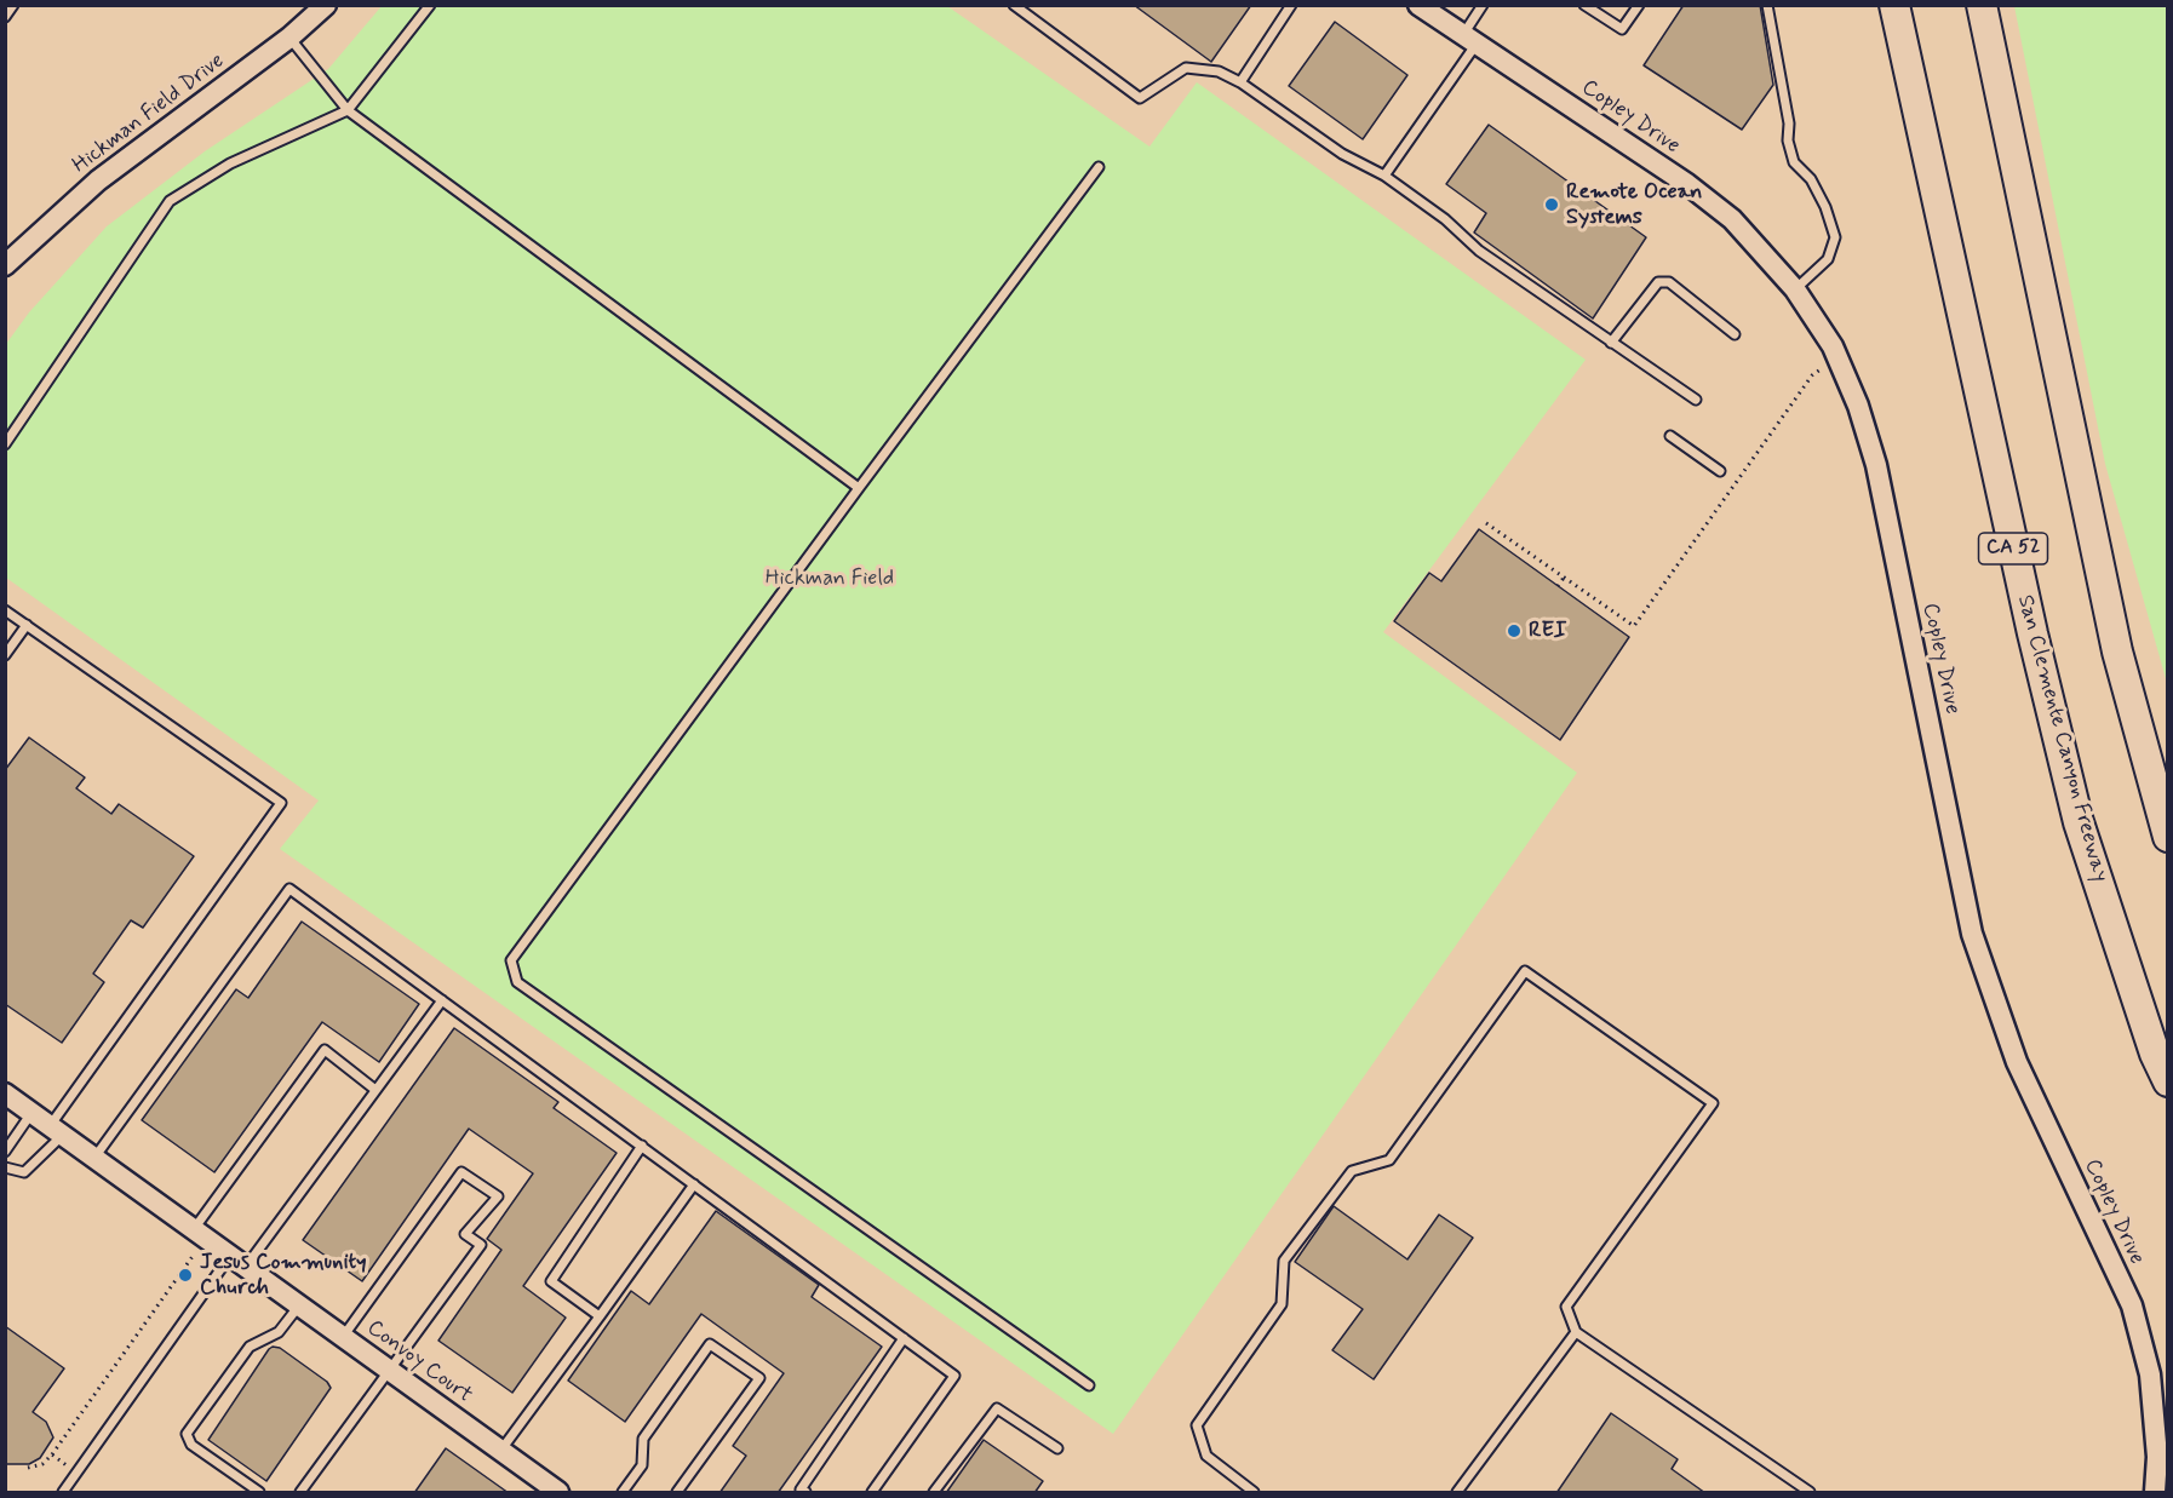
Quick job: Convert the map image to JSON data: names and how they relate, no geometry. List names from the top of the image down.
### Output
{
  "streets": {
    "highway": ["CA 52", "San Clemente Canyon Freeway"],
    "street": ["Hickman Field Drive", "Copley Drive", "Convoy Court"]
  },
  "parks": ["Hickman Field"],
  "places": ["Remote Ocean Systems", "REI", "Jesus Community Church"]
}
